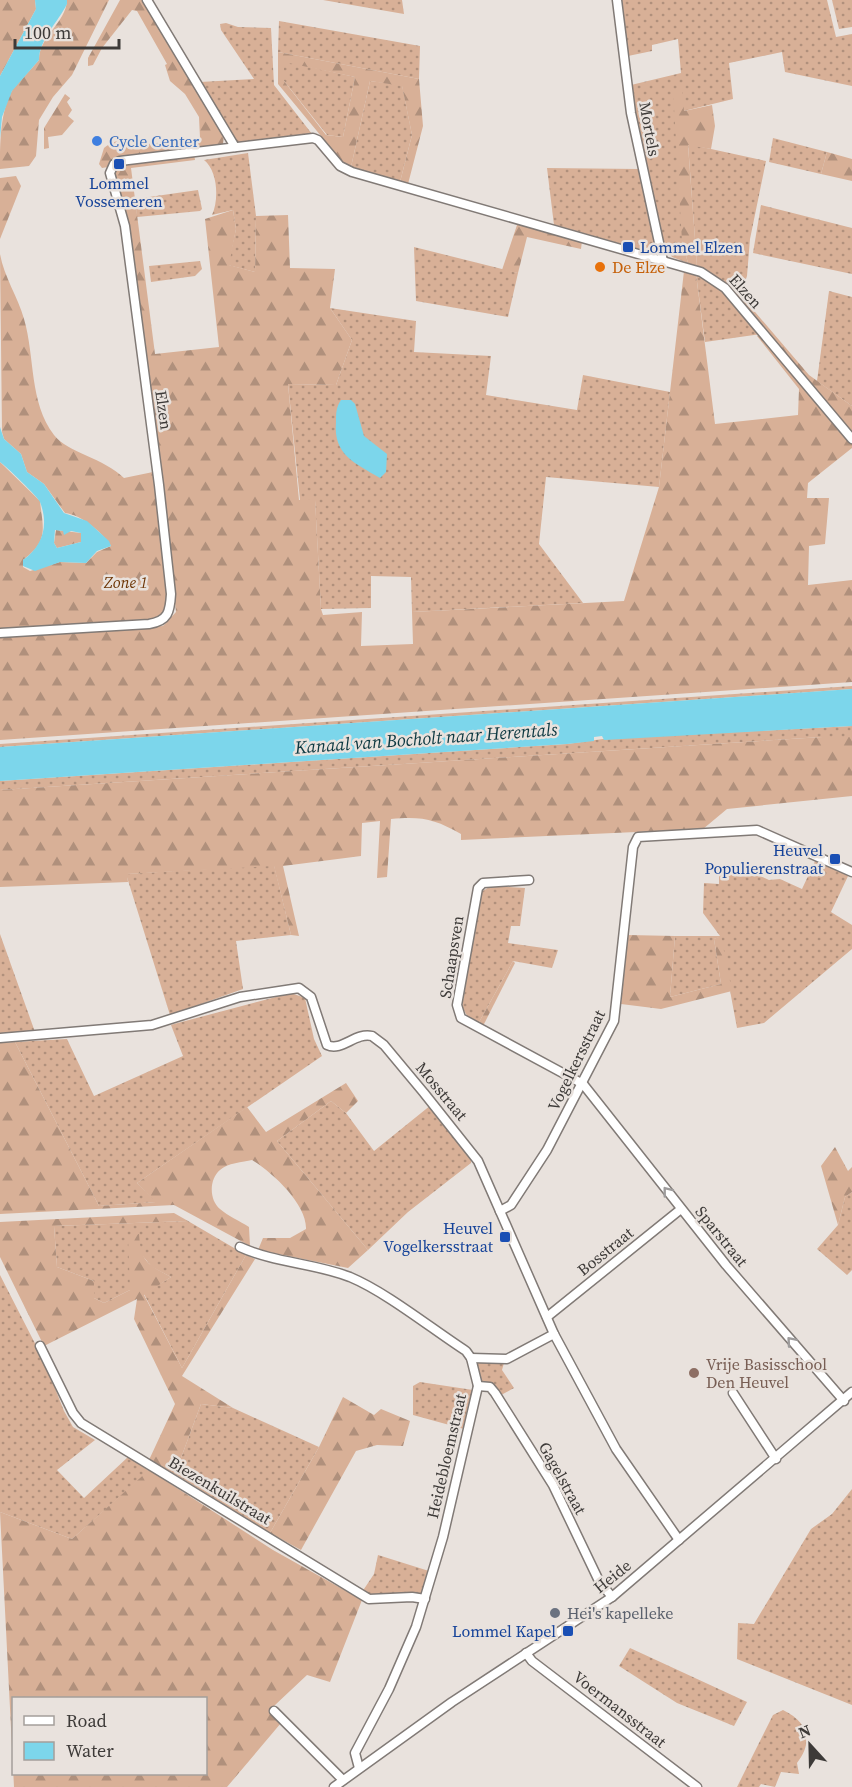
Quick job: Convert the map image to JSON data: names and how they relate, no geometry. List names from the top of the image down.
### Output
{
  "streets": {
    "street": [
      "Mortels",
      "Elzen",
      "Schaapsven",
      "Vogelkersstraat",
      "Mosstraat",
      "Sparstraat",
      "Bosstraat",
      "Heidebloemstraat",
      "Gagelstraat",
      "Biezenkuilstraat",
      "Heide",
      "Voermansstraat"
    ]
  },
  "crossings": [
    ["Mortels", "Elzen"],
    ["Schaapsven", "Vogelkersstraat"],
    ["Schaapsven", "Sparstraat"],
    ["Vogelkersstraat", "Mosstraat"],
    ["Vogelkersstraat", "Sparstraat"],
    ["Mosstraat", "Bosstraat"],
    ["Mosstraat", "Heide"],
    ["Sparstraat", "Bosstraat"],
    ["Sparstraat", "Heide"],
    ["Heidebloemstraat", "Gagelstraat"],
    ["Heidebloemstraat", "Biezenkuilstraat"],
    ["Heidebloemstraat", "Heide"],
    ["Gagelstraat", "Heide"],
    ["Heide", "Voermansstraat"]
  ],
  "one_way": ["Sparstraat"],
  "water": ["Kanaal van Bocholt naar Herentals"],
  "parks": ["Zone 1"],
  "places": {
    "other": [
      "Cycle Center",
      "De Elze",
      "Vrije Basisschool Den Heuvel",
      "Hei's kapelleke"
    ],
    "transit": [
      "Lommel Vossemeren",
      "Lommel Elzen",
      "Heuvel Populierenstraat",
      "Heuvel Vogelkersstraat",
      "Lommel Kapel"
    ]
  },
  "legend": ["Road", "Water"],
  "scale_bar": "100 m",
  "north": "top"
}
